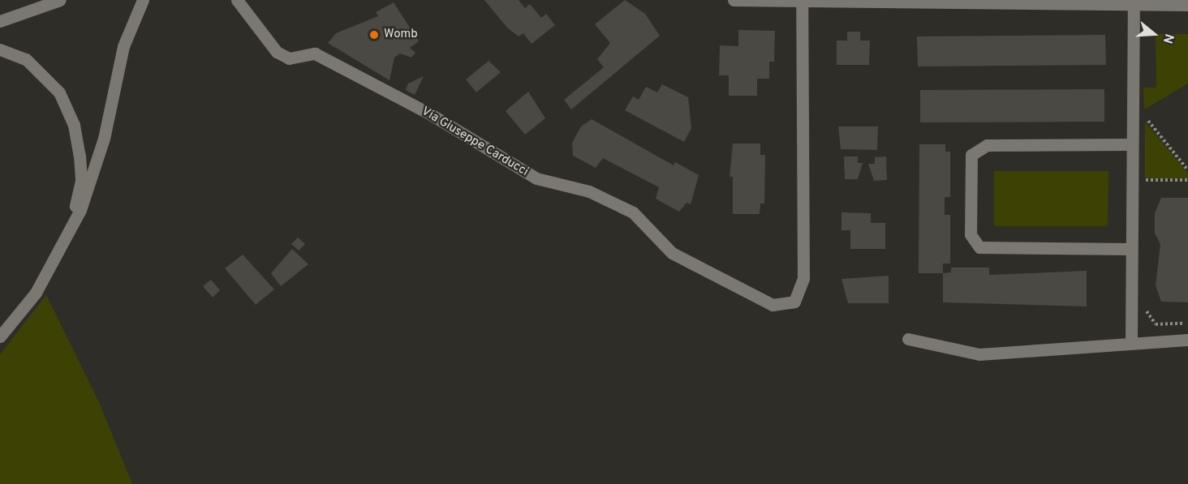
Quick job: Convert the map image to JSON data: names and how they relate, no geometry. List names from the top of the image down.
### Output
{
  "streets": {
    "street": ["Via Giuseppe Carducci"]
  },
  "places": ["Womb"],
  "north": "right"
}
